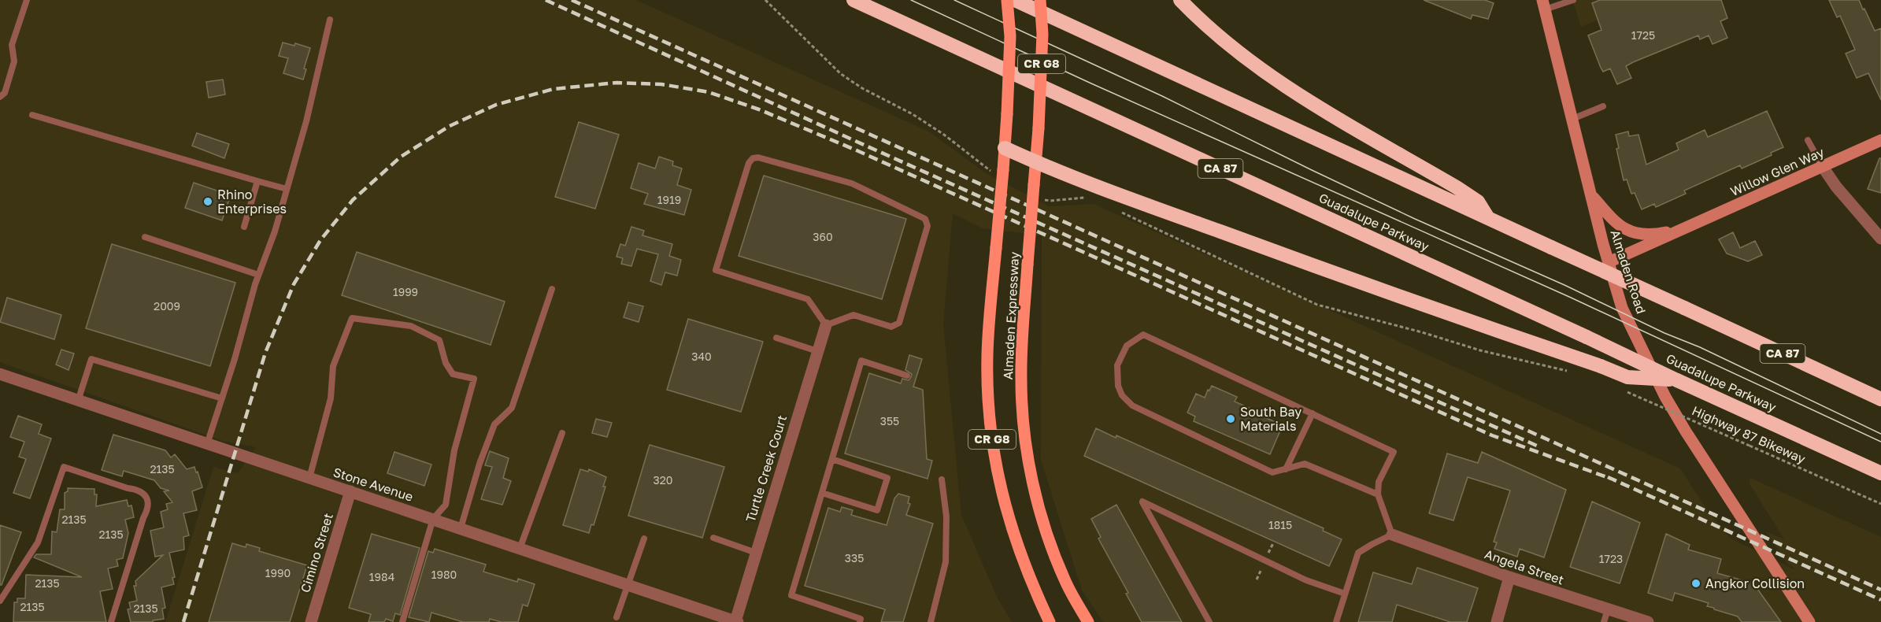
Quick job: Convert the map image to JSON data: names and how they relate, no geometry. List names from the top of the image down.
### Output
{
  "streets": {
    "highway": ["CA 87", "Guadalupe Parkway"],
    "main road": ["CR G8", "Almaden Expressway"],
    "street": [
      "Willow Glen Way",
      "Almaden Road",
      "Turtle Creek Court",
      "Stone Avenue",
      "Cimino Street",
      "Angela Street"
    ],
    "path": ["Highway 87 Bikeway"]
  },
  "crossings": [
    ["Willow Glen Way", "Almaden Road"],
    ["Turtle Creek Court", "Stone Avenue"],
    ["Stone Avenue", "Cimino Street"]
  ],
  "places": ["Rhino Enterprises", "South Bay Materials", "Angkor Collision"],
  "house_numbers": [
    "1725",
    "1919",
    "360",
    "1999",
    "2009",
    "340",
    "355",
    "2135",
    "320",
    "2135",
    "1815",
    "2135",
    "335",
    "1723",
    "1990",
    "1980",
    "1984",
    "2135",
    "2135",
    "2135"
  ]
}
